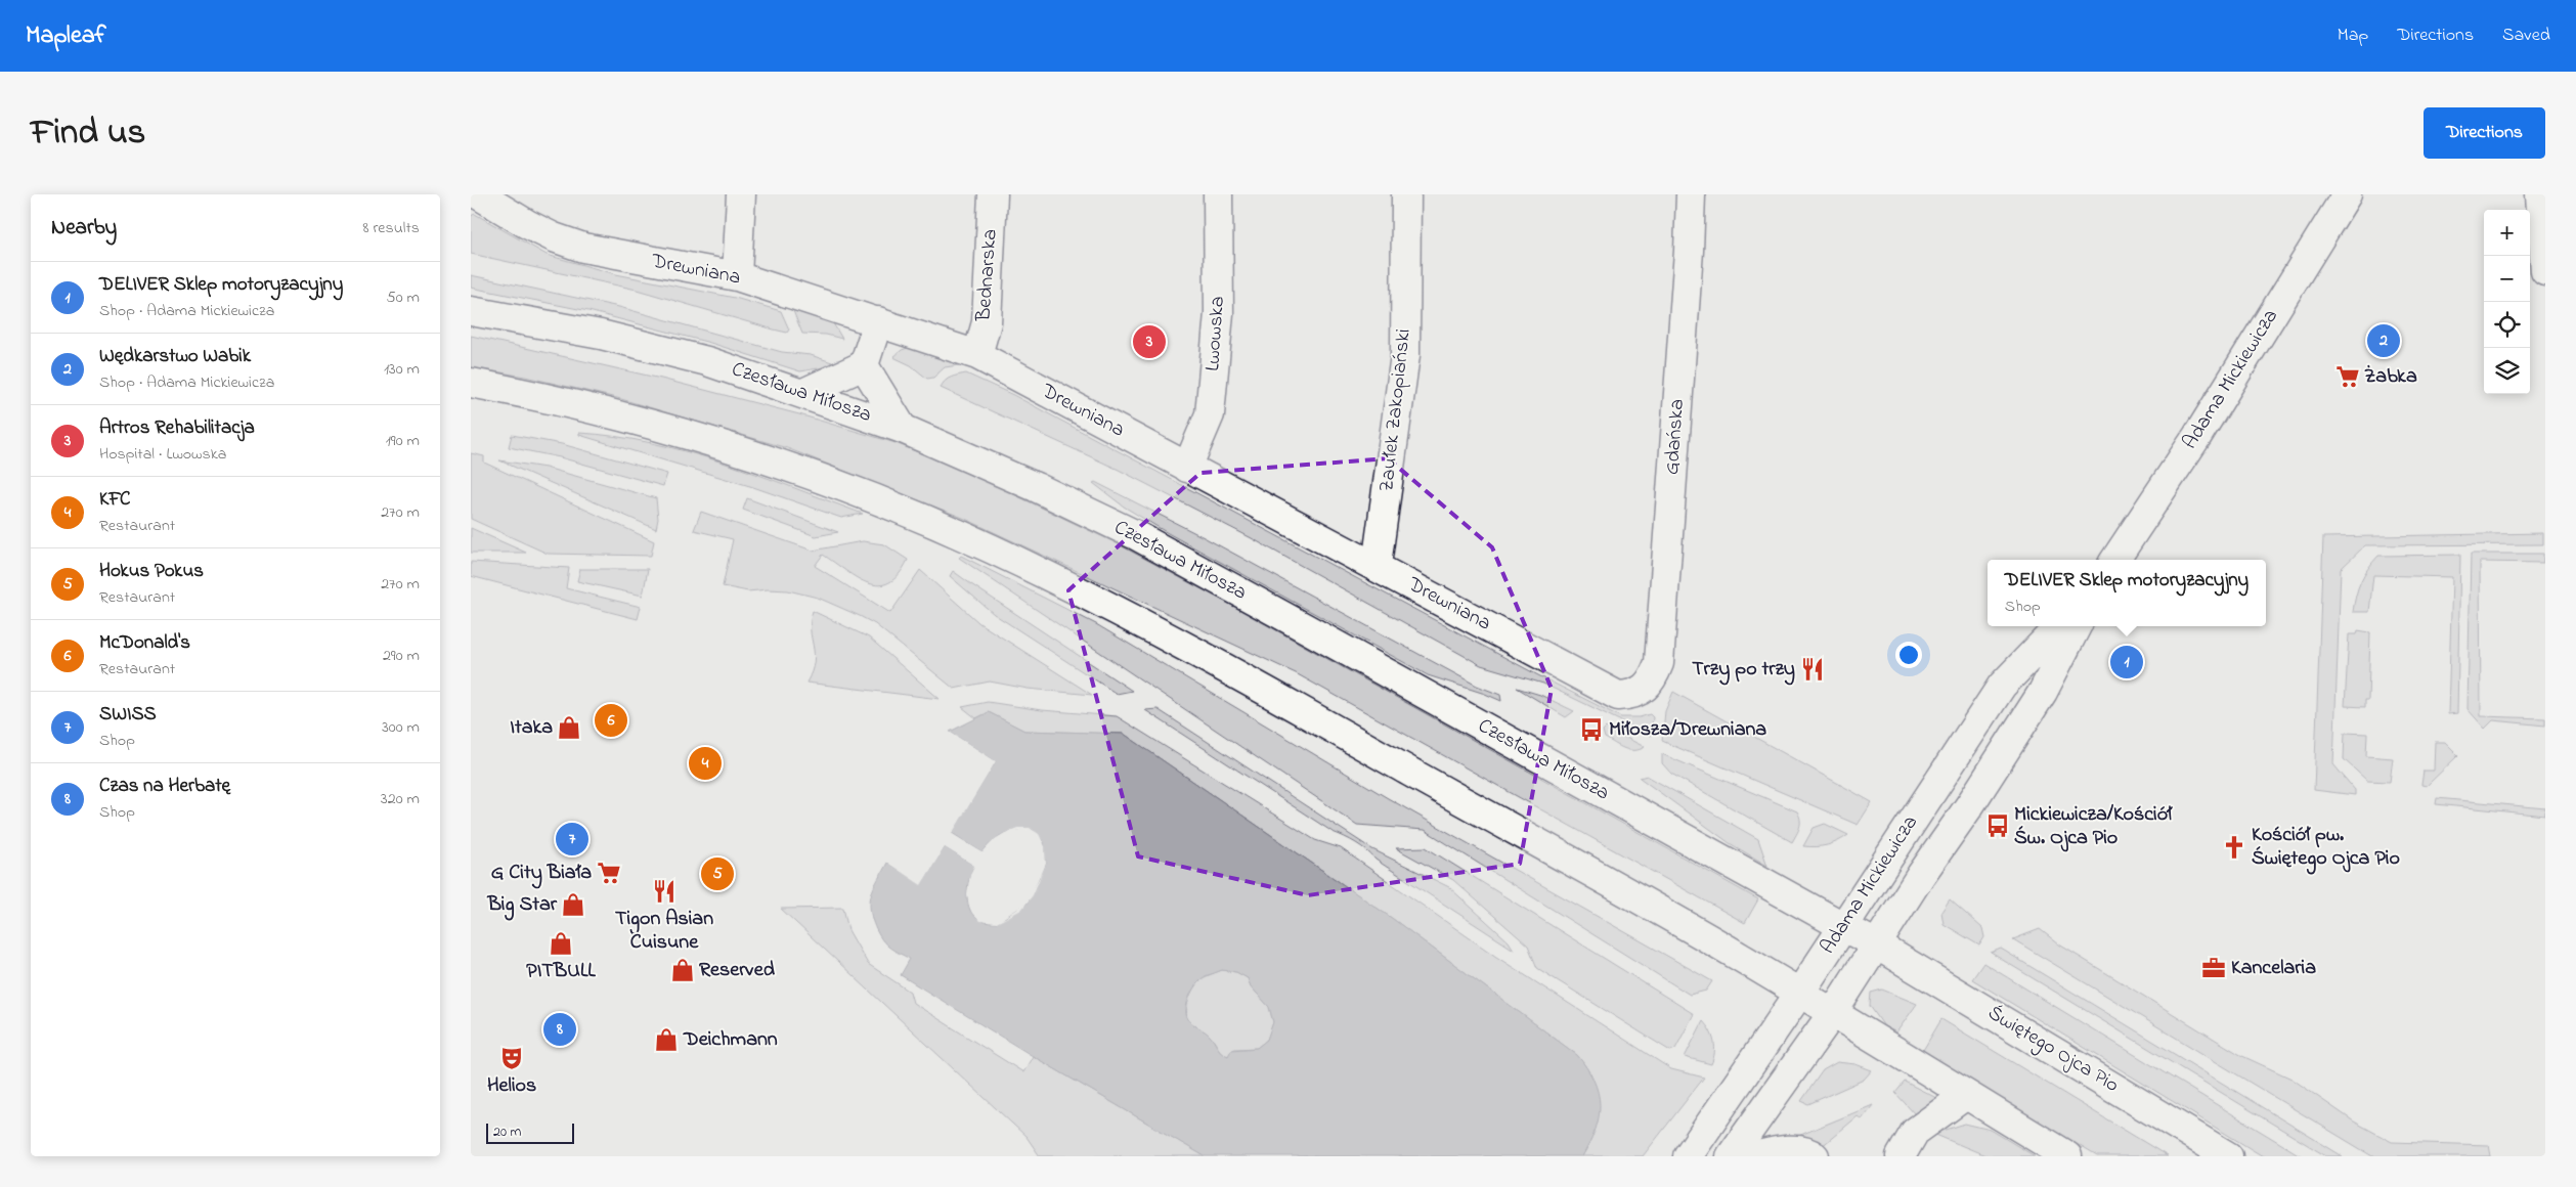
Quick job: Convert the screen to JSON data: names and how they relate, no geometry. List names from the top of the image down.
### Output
{
  "streets": {
    "street": [
      "Drewniana",
      "Bednarska",
      "Lwowska",
      "Adama Mickiewicza",
      "Czesława Miłosza",
      "Zaułek Zakopiański",
      "Gdańska",
      "Świętego Ojca Pio"
    ]
  },
  "crossings": [
    ["Drewniana", "Bednarska"],
    ["Drewniana", "Lwowska"],
    ["Drewniana", "Zaułek Zakopiański"],
    ["Drewniana", "Gdańska"],
    ["Adama Mickiewicza", "Czesława Miłosza"],
    ["Adama Mickiewicza", "Świętego Ojca Pio"],
    ["Czesława Miłosza", "Świętego Ojca Pio"]
  ],
  "places": {
    "supermarket": ["Żabka", "G City Biała"],
    "restaurant": ["Trzy po trzy", "Tigon Asian Cuisune"],
    "shop": [
      "Itaka",
      "Big Star",
      "PITBULL",
      "Reserved",
      "Deichmann"
    ],
    "bus stop": ["Miłosza/Drewniana", "Mickiewicza/Kościół Św. Ojca Pio"],
    "church": ["Kościół pw. Świętego Ojca Pio"],
    "office": ["Kancelaria"],
    "theatre": ["Helios"]
  },
  "scale_bar": "20 m",
  "page": {
    "header": "Mapleaf",
    "nav": ["Map", "Directions", "Saved"],
    "title": "Find us",
    "buttons": "Directions",
    "heading": ["Nearby", "8 results"],
    "map_buttons": ["+", "−"],
    "list": [
      {
        "mark": "1",
        "name": "DELIVER Sklep motoryzacyjny",
        "note": "Shop · Adama Mickiewicza",
        "value": "50 m"
      },
      {
        "mark": "2",
        "name": "Wędkarstwo Wabik",
        "note": "Shop · Adama Mickiewicza",
        "value": "130 m"
      },
      {
        "mark": "3",
        "name": "Artros Rehabilitacja",
        "note": "Hospital · Lwowska",
        "value": "190 m"
      },
      {
        "mark": "4",
        "name": "KFC",
        "note": "Restaurant",
        "value": "270 m"
      },
      {
        "mark": "5",
        "name": "Hokus Pokus",
        "note": "Restaurant",
        "value": "270 m"
      },
      {
        "mark": "6",
        "name": "McDonald's",
        "note": "Restaurant",
        "value": "290 m"
      },
      {
        "mark": "7",
        "name": "SWISS",
        "note": "Shop",
        "value": "300 m"
      },
      {
        "mark": "8",
        "name": "Czas na Herbatę",
        "note": "Shop",
        "value": "320 m"
      }
    ],
    "pins": [
      "2",
      "3",
      "1",
      "6",
      "4",
      "7",
      "5",
      "8"
    ],
    "popup": ["DELIVER Sklep motoryzacyjny", "Shop"],
    "scale": "20 m"
  }
}
